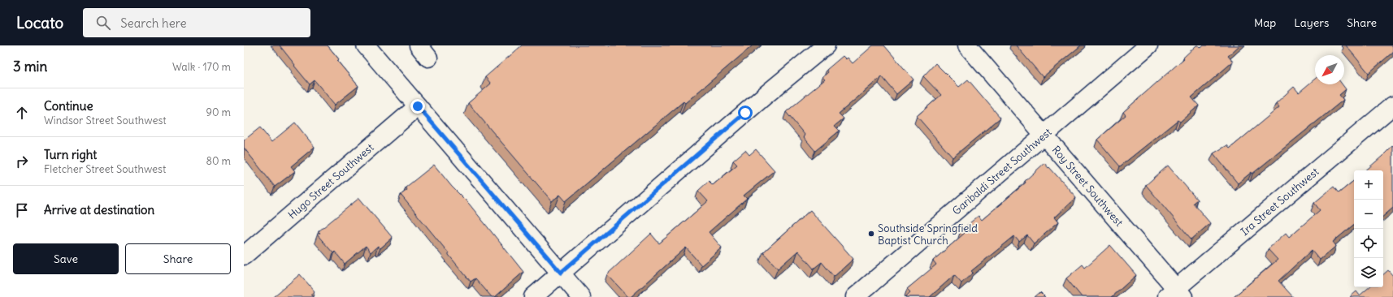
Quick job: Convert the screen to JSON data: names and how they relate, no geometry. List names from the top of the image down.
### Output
{
  "streets": {
    "street": [
      "Garibaldi Street Southwest",
      "Hugo Street Southwest",
      "Roy Street Southwest",
      "Ira Street Southwest"
    ]
  },
  "crossings": [
    ["Garibaldi Street Southwest", "Roy Street Southwest"],
    ["Roy Street Southwest", "Ira Street Southwest"]
  ],
  "places": ["Southside Springfield Baptist Church"],
  "north": "bottom left",
  "page": {
    "header": "Locato",
    "search": "Search here",
    "nav": ["Map", "Layers", "Share"],
    "heading": ["3 min", "Walk · 170 m"],
    "list": [
      ["Continue", "Windsor Street Southwest", "90 m"],
      ["Turn right", "Fletcher Street Southwest", "80 m"],
      "Arrive at destination"
    ],
    "map_buttons": ["+", "−"],
    "buttons": ["Save", "Share"]
  }
}
